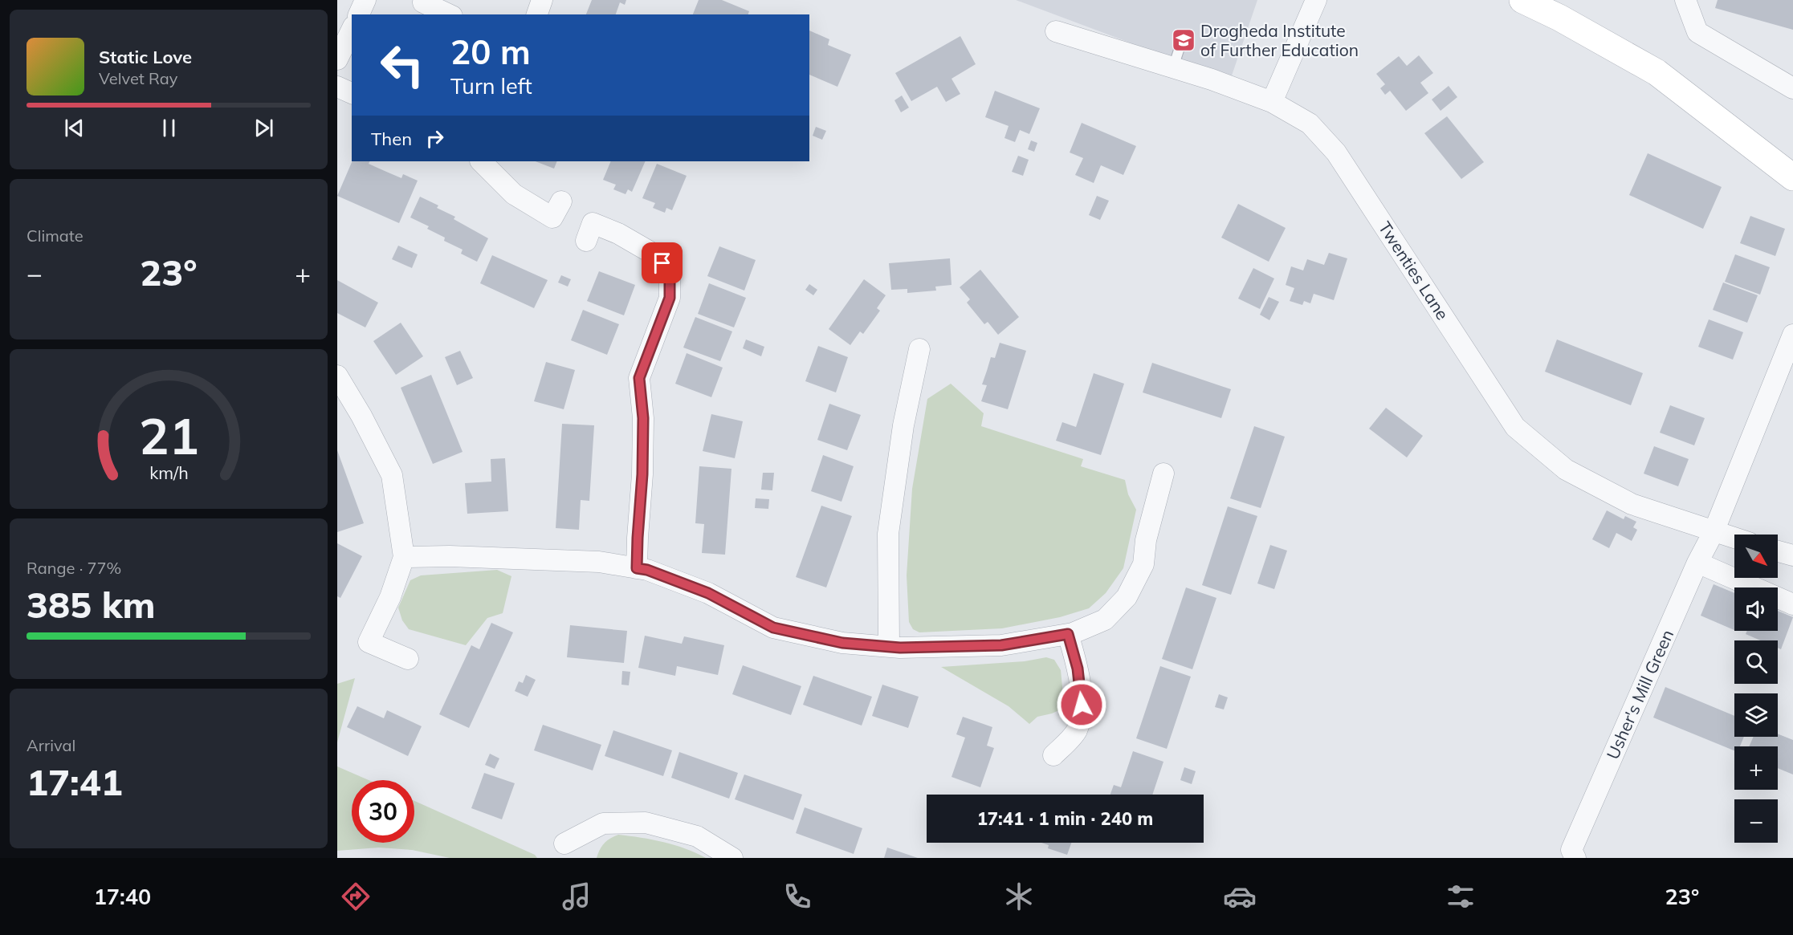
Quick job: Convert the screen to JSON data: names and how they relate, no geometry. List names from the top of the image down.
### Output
{
  "streets": {
    "street": ["Twenties Lane", "Usher's Mill Green"]
  },
  "crossings": [
    ["Twenties Lane", "Usher's Mill Green"]
  ],
  "places": {
    "school or university": ["Drogheda Institute of Further Education"]
  },
  "north": "bottom right",
  "page": {
    "turn": ["20 m", "Turn left"],
    "song": ["Static Love", "Velvet Ray"],
    "then": "Then",
    "tile": [
      "Climate",
      ["Range · 77%", "385 km"],
      ["Arrival", "17:41"]
    ],
    "heat": ["−", "23°", "+"],
    "map_buttons": ["+", "−"],
    "limit": "30",
    "trip": "17:41 · 1 min · 240 m",
    "tabs": ["17:40", "23°"],
    "gauge": ["21", "km/h"]
  }
}
